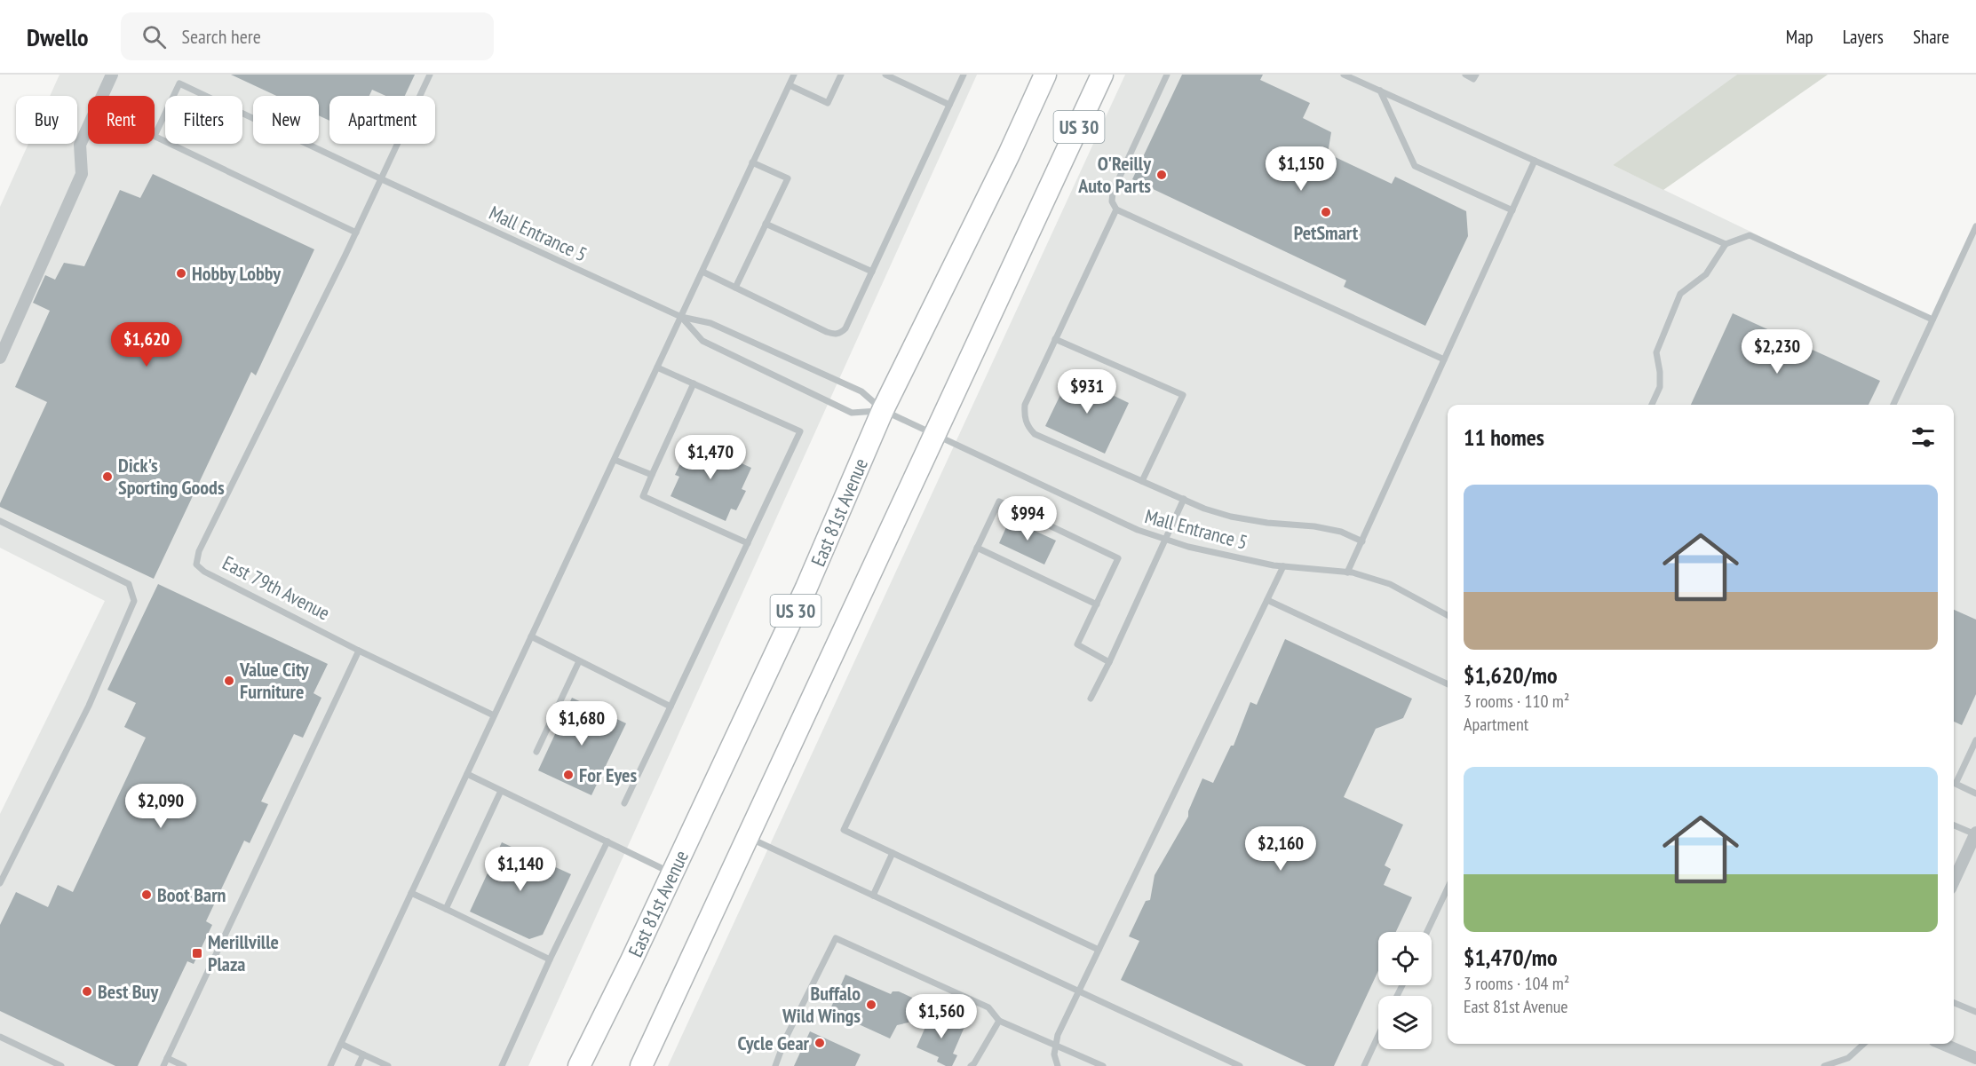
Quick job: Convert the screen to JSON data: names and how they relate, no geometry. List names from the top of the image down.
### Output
{
  "streets": {
    "highway": ["US 30", "East 81st Avenue"],
    "lane": ["Mall Entrance 5", "East 79th Avenue"]
  },
  "crossings": [
    ["US 30", "Mall Entrance 5"],
    ["Mall Entrance 5", "East 81st Avenue"],
    ["Mall Entrance 5", "East 79th Avenue"]
  ],
  "places": {
    "other": [
      "O'Reilly Auto Parts",
      "PetSmart",
      "Hobby Lobby",
      "Dick's Sporting Goods",
      "Value City Furniture",
      "For Eyes",
      "Boot Barn",
      "Best Buy",
      "Buffalo Wild Wings",
      "Cycle Gear"
    ],
    "transit": ["Merillville Plaza"]
  },
  "page": {
    "header": "Dwello",
    "search": "Search here",
    "nav": ["Map", "Layers", "Share"],
    "chip": [
      "Buy",
      "Rent",
      "Filters",
      "New",
      "Apartment"
    ],
    "price": [
      "$1,150",
      "$1,620",
      "$2,230",
      "$931",
      "$1,470",
      "$994",
      "$1,680",
      "$2,090",
      "$2,160",
      "$1,140",
      "$1,560"
    ],
    "heading": "11 homes",
    "list": [
      {
        "name": "$1,620/mo",
        "note": "3 rooms · 110 m² · Apartment"
      },
      {
        "name": "$1,470/mo",
        "note": "3 rooms · 104 m² · East 81st Avenue"
      }
    ]
  }
}
